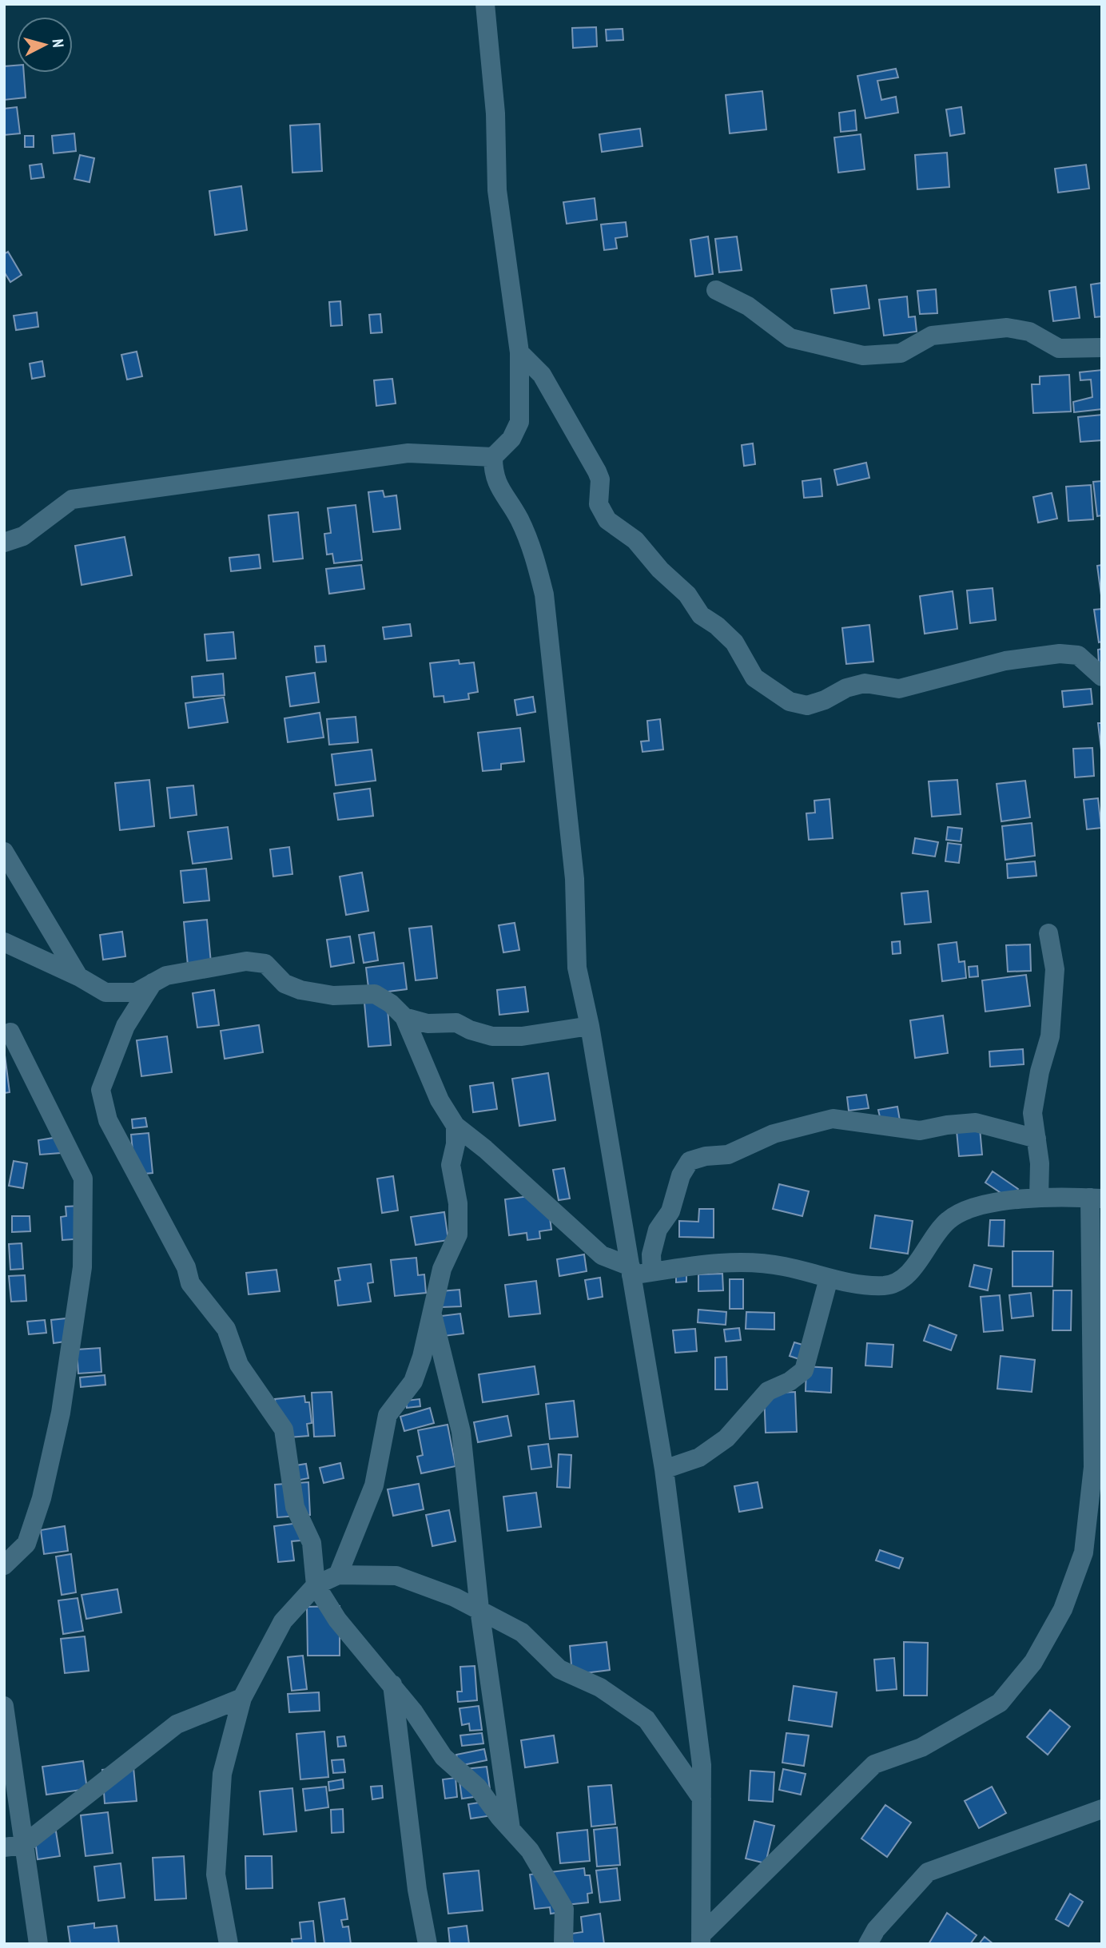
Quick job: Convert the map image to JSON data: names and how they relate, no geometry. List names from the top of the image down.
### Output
{
  "north": "right"
}
